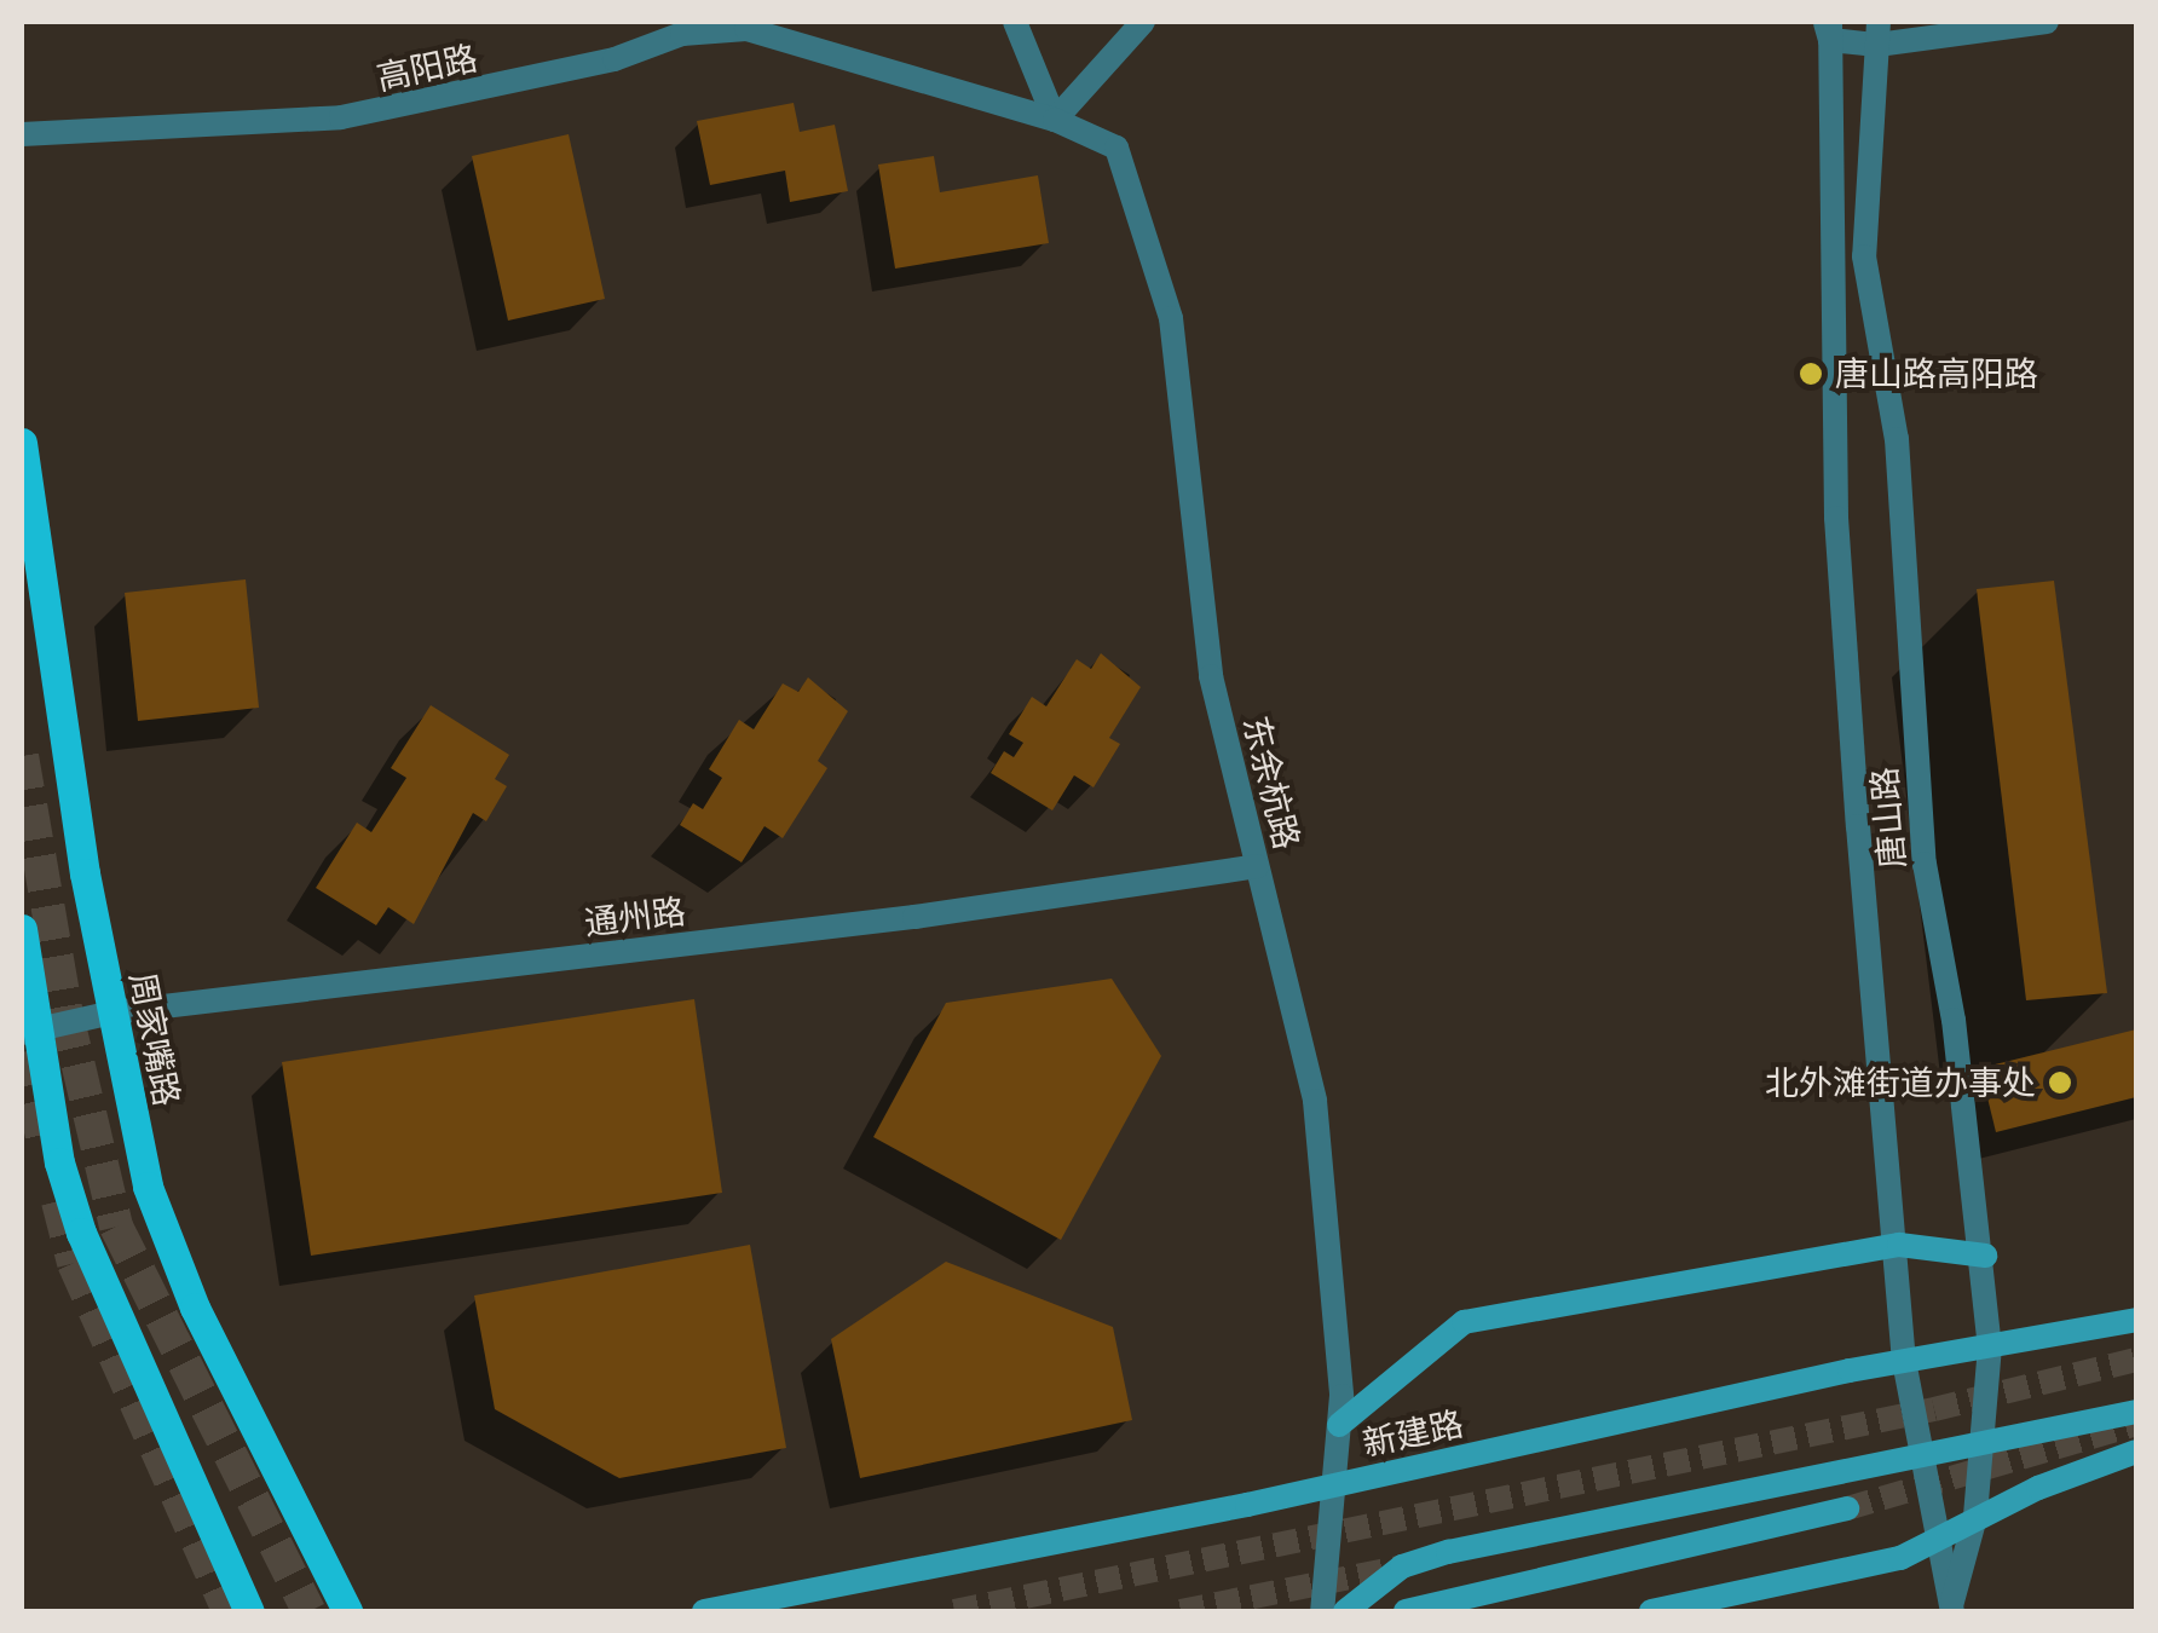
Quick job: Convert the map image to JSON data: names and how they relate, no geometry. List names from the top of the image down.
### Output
{
  "streets": {
    "main road": ["周家嘴路", "新建路"],
    "street": [
      "高阳路",
      "东余杭路",
      "唐山路",
      "通州路"
    ]
  },
  "crossings": [
    ["高阳路", "东余杭路"],
    ["东余杭路", "通州路"],
    ["东余杭路", "新建路"],
    ["唐山路", "新建路"],
    ["通州路", "周家嘴路"]
  ],
  "places": ["唐山路高阳路", "北外滩街道办事处"]
}
